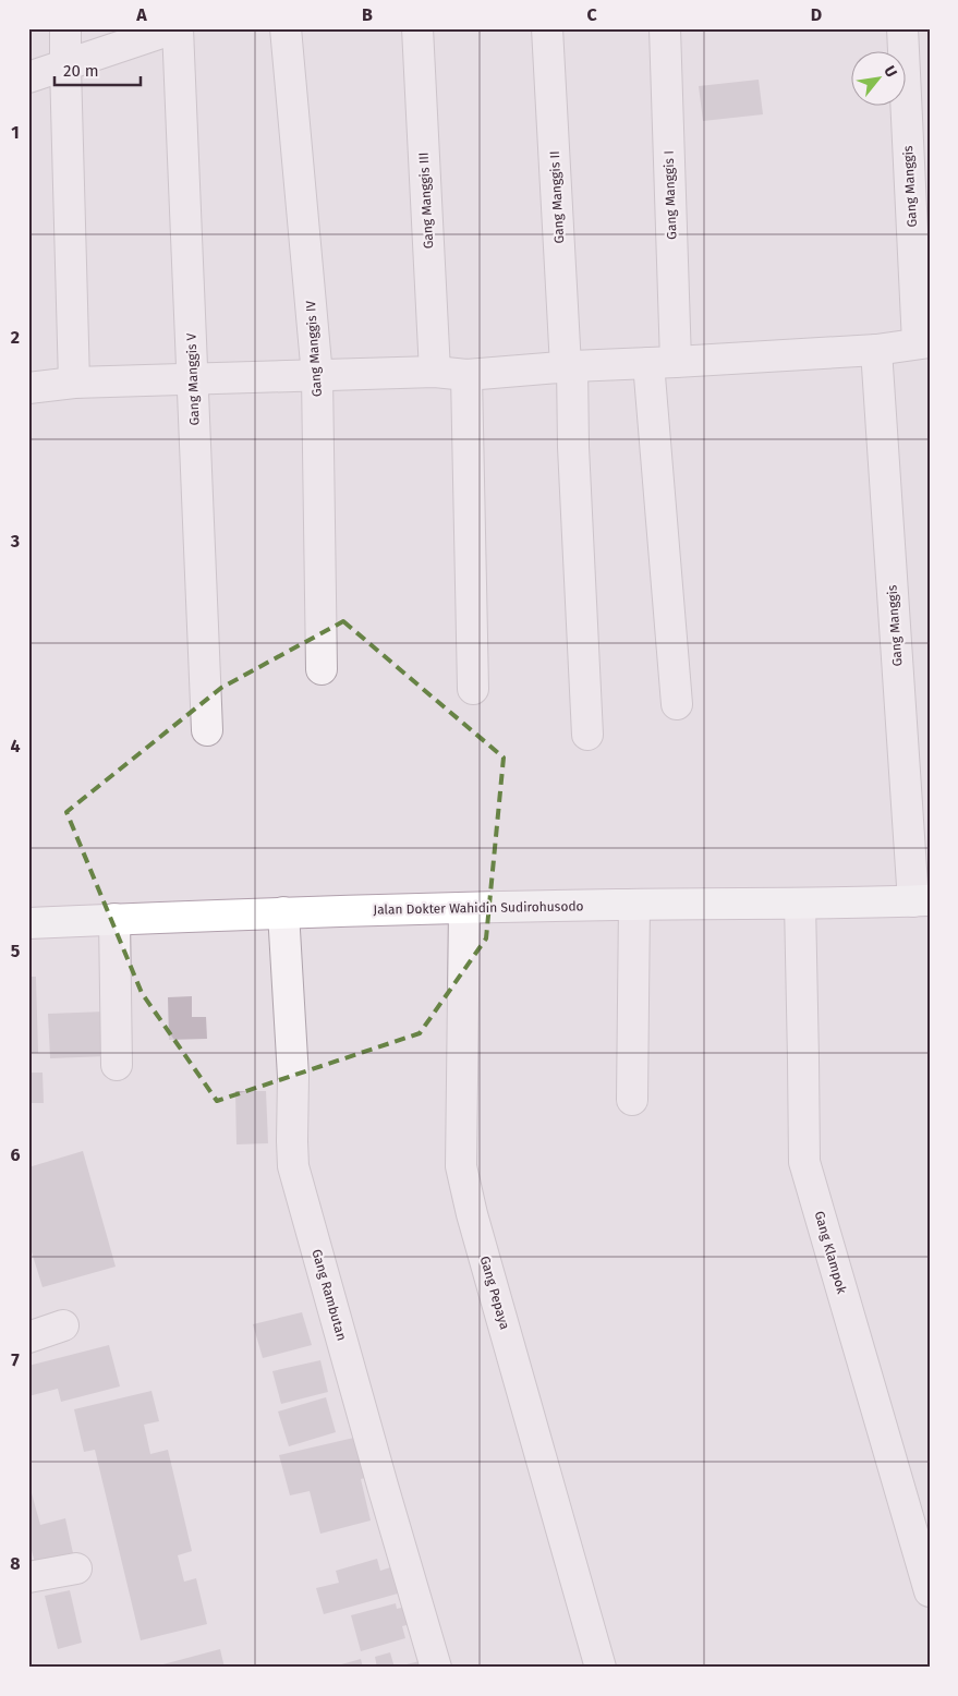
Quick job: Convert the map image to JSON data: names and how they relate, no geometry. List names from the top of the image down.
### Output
{
  "streets": {
    "main road": ["Jalan Dokter Wahidin Sudirohusodo"],
    "street": [
      "Gang Manggis",
      "Gang Manggis I",
      "Gang Manggis II",
      "Gang Manggis III",
      "Gang Manggis IV",
      "Gang Manggis V",
      "Gang Klampok",
      "Gang Pepaya",
      "Gang Rambutan"
    ]
  },
  "crossings": [
    ["Gang Manggis", "Jalan Dokter Wahidin Sudirohusodo"],
    ["Jalan Dokter Wahidin Sudirohusodo", "Gang Klampok"],
    ["Jalan Dokter Wahidin Sudirohusodo", "Gang Pepaya"],
    ["Jalan Dokter Wahidin Sudirohusodo", "Gang Rambutan"]
  ],
  "scale_bar": "20 m",
  "north": "top right",
  "grid": {
    "columns": [
      "A",
      "B",
      "C",
      "D"
    ],
    "rows": [
      "1",
      "2",
      "3",
      "4",
      "5",
      "6",
      "7",
      "8"
    ]
  }
}
